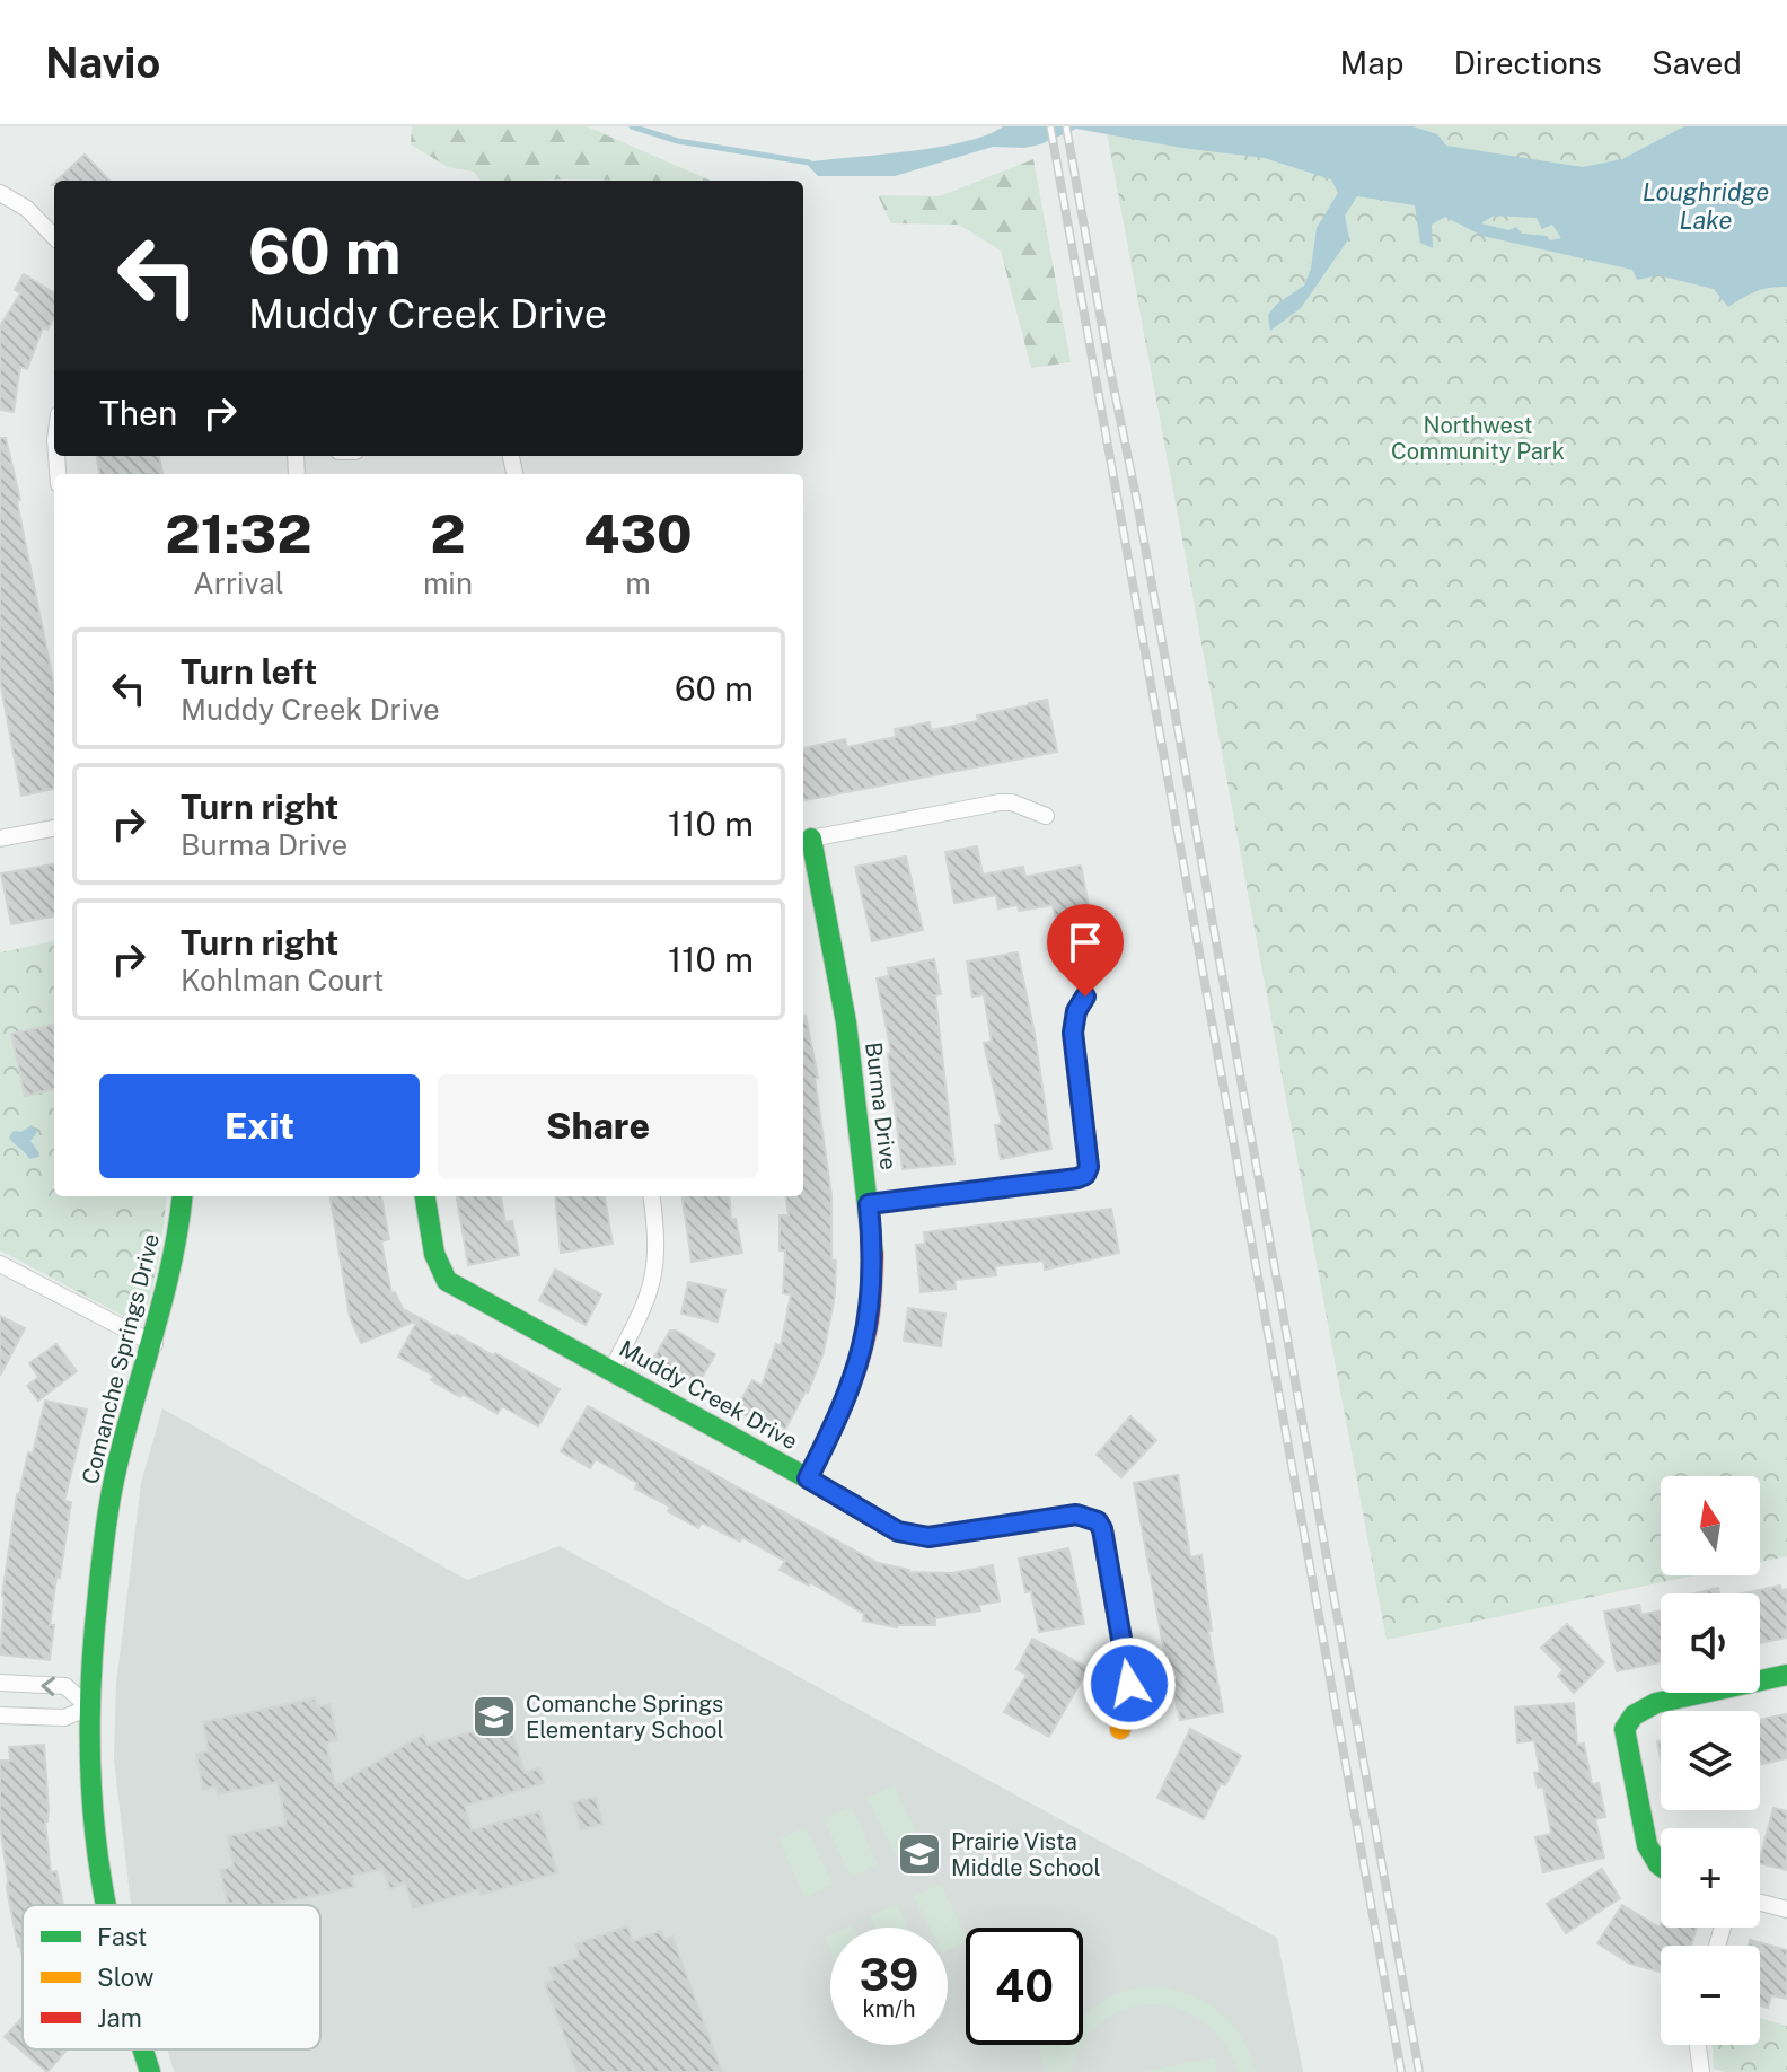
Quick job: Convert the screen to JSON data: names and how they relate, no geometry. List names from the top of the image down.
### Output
{
  "streets": {
    "street": ["Burma Drive", "Comanche Springs Drive", "Muddy Creek Drive"]
  },
  "crossings": [
    ["Burma Drive", "Muddy Creek Drive"]
  ],
  "water": ["Loughridge Lake"],
  "parks": ["Northwest Community Park"],
  "places": {
    "school or university": ["Comanche Springs Elementary School", "Prairie Vista Middle School"]
  },
  "legend": ["Fast", "Slow", "Jam"],
  "north": "top",
  "page": {
    "header": "Navio",
    "nav": ["Map", "Directions", "Saved"],
    "turn": ["60 m", "Muddy Creek Drive"],
    "then": "Then",
    "eta": [
      "21:32",
      "Arrival",
      "2",
      "min",
      "430",
      "m"
    ],
    "list": [
      {
        "name": "Turn left",
        "note": "Muddy Creek Drive",
        "value": "60 m"
      },
      {
        "name": "Turn right",
        "note": "Burma Drive",
        "value": "110 m"
      },
      {
        "name": "Turn right",
        "note": "Kohlman Court",
        "value": "110 m"
      }
    ],
    "buttons": ["Exit", "Share"],
    "map_buttons": ["+", "−"],
    "speed": "39 km/h",
    "limit": "40"
  }
}
